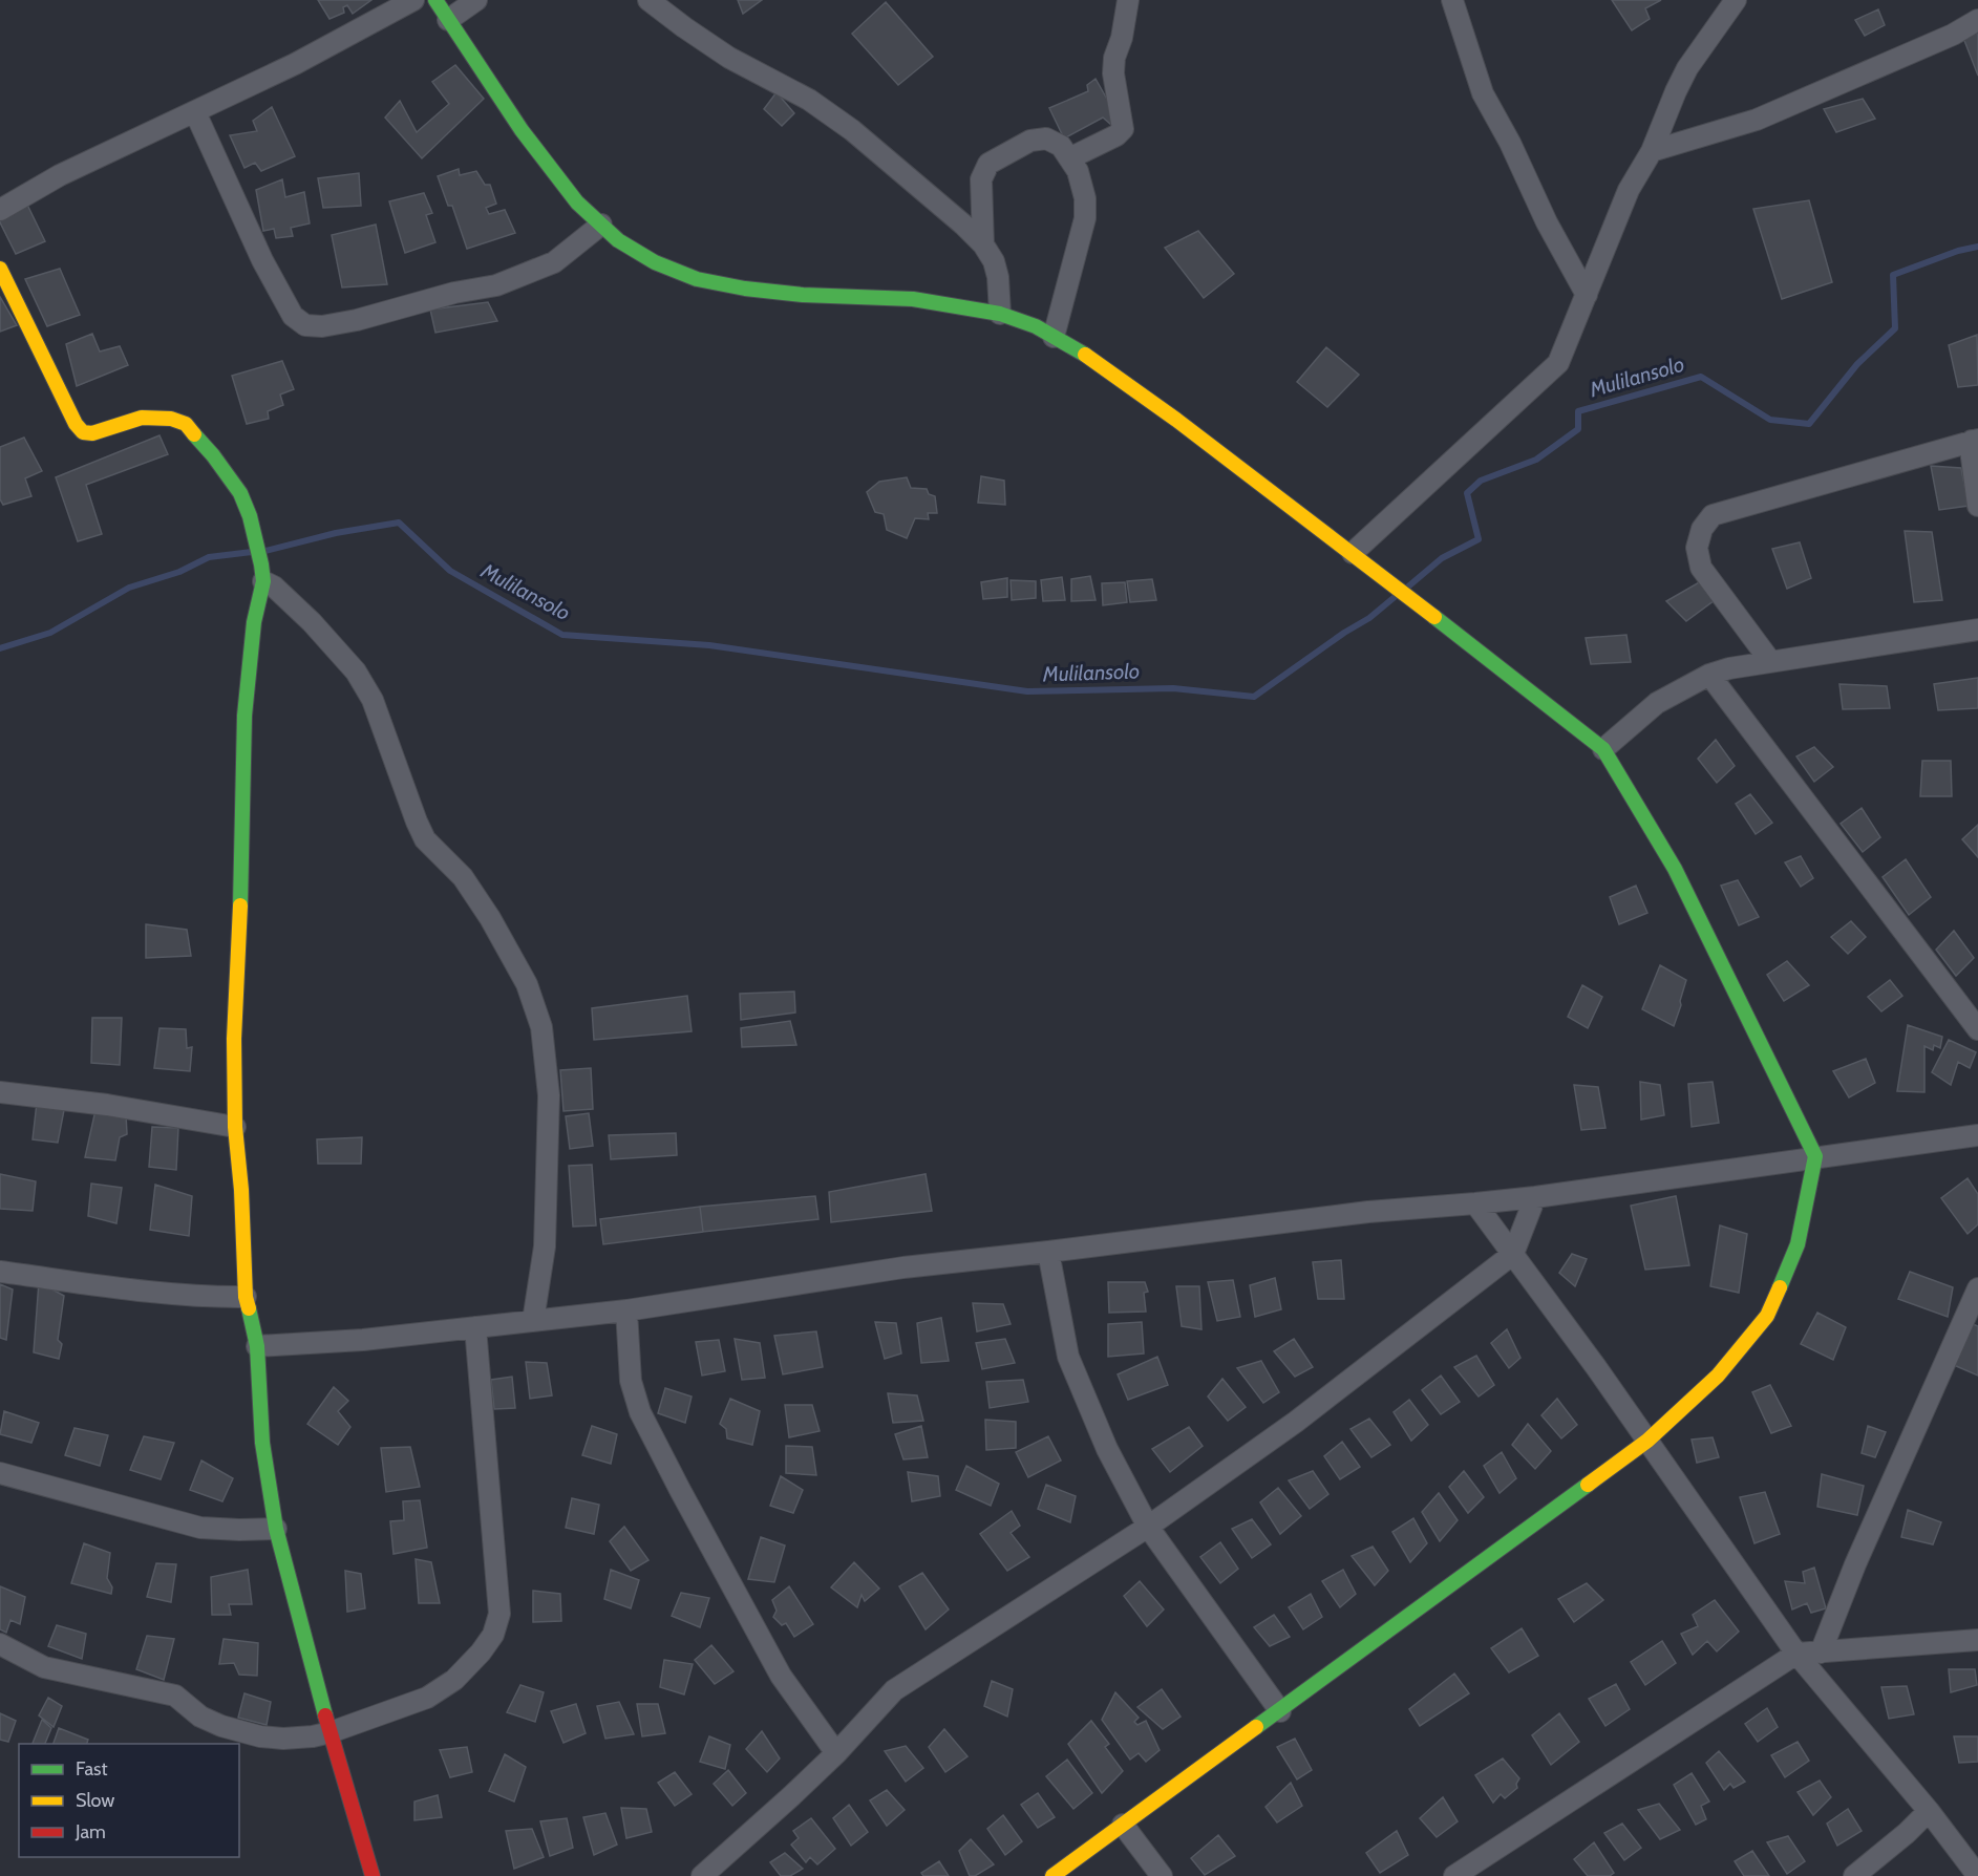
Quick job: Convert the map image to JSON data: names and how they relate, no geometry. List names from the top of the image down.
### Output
{
  "water": ["Mulilansolo"],
  "legend": ["Fast", "Slow", "Jam"]
}
